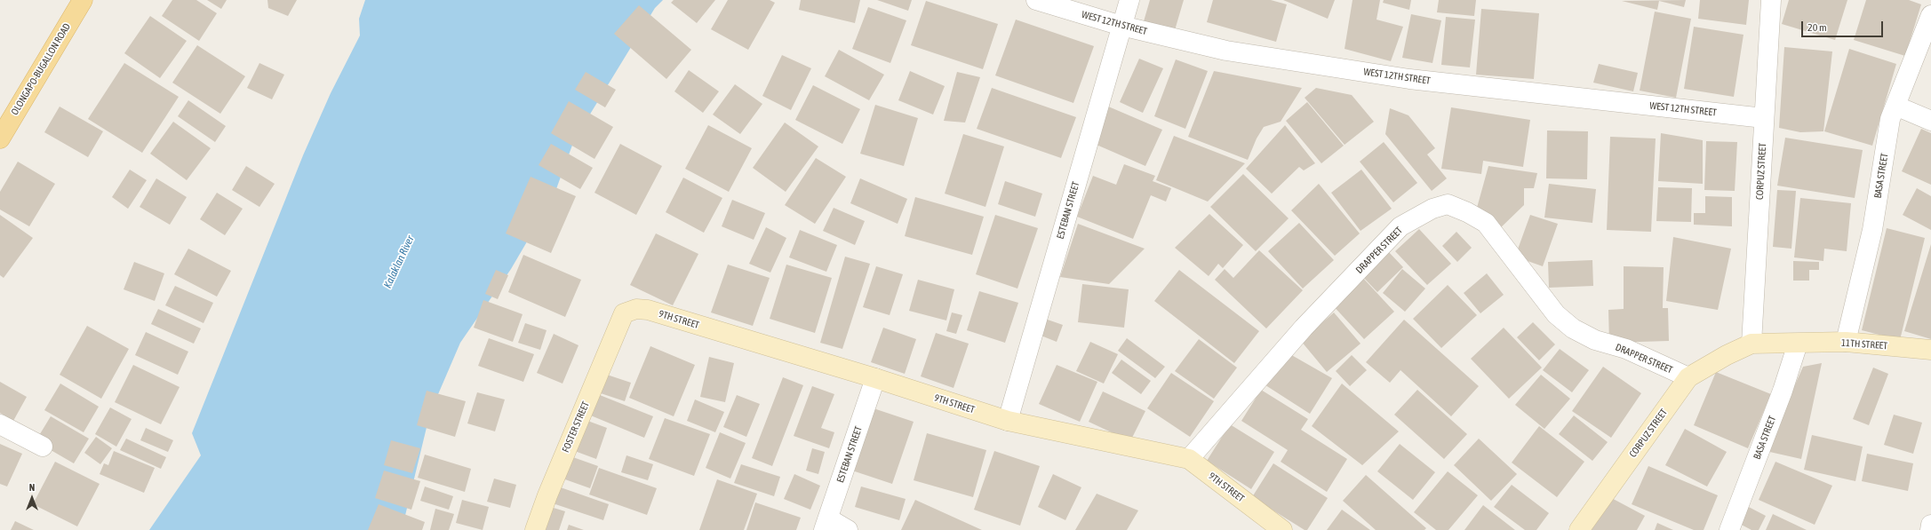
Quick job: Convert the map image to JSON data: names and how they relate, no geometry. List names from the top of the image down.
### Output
{
  "streets": {
    "main road": ["OLONGAPO-BUGALLON ROAD"],
    "street": [
      "WEST 12TH STREET",
      "CORPUZ STREET",
      "BASA STREET",
      "ESTEBAN STREET",
      "DRAPPER STREET",
      "9TH STREET",
      "11TH STREET",
      "FOSTER STREET"
    ]
  },
  "crossings": [
    ["WEST 12TH STREET", "CORPUZ STREET"],
    ["WEST 12TH STREET", "ESTEBAN STREET"],
    ["CORPUZ STREET", "BASA STREET"],
    ["CORPUZ STREET", "DRAPPER STREET"],
    ["CORPUZ STREET", "11TH STREET"],
    ["BASA STREET", "11TH STREET"],
    ["ESTEBAN STREET", "9TH STREET"],
    ["DRAPPER STREET", "9TH STREET"],
    ["9TH STREET", "FOSTER STREET"]
  ],
  "water": ["Kalaklan River"],
  "scale_bar": "20 m",
  "north": "top"
}
